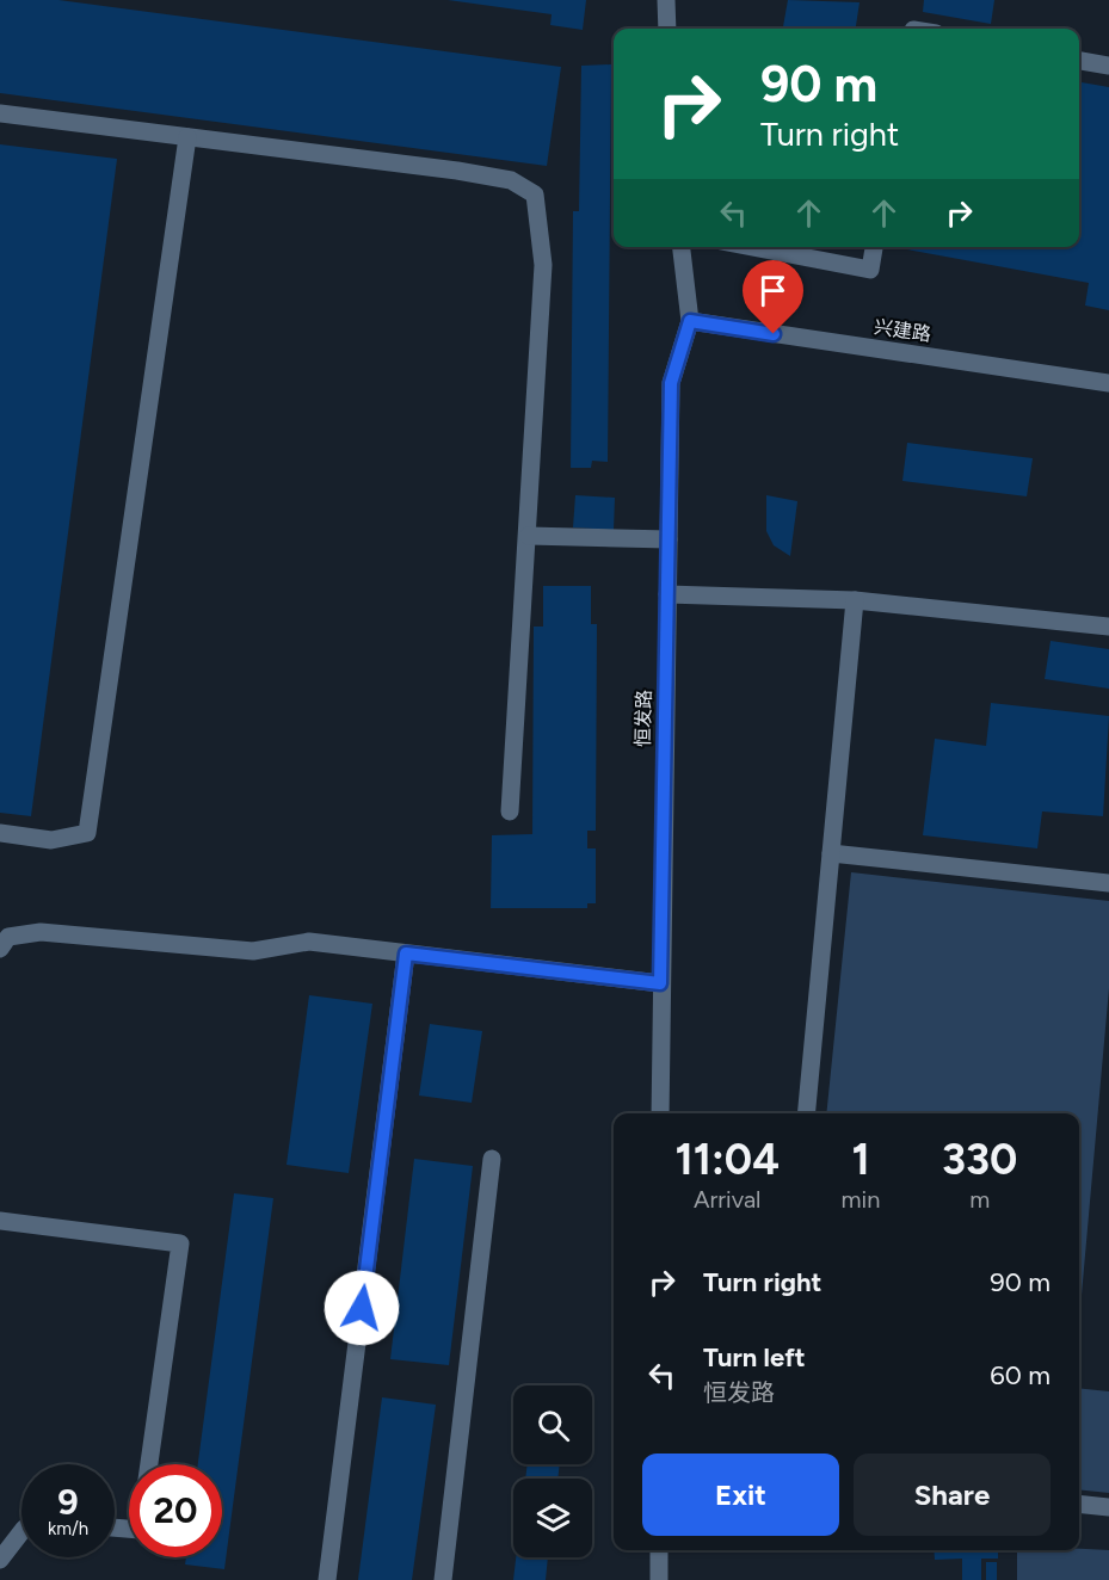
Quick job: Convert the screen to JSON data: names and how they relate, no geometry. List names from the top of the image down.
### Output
{
  "streets": {
    "street": ["兴建路", "恒发路"]
  },
  "crossings": [
    ["兴建路", "恒发路"]
  ],
  "page": {
    "turn": ["90 m", "Turn right"],
    "eta": [
      "11:04",
      "Arrival",
      "1",
      "min",
      "330",
      "m"
    ],
    "list": [
      {
        "name": "Turn right",
        "value": "90 m"
      },
      {
        "name": "Turn left",
        "note": "恒发路",
        "value": "60 m"
      }
    ],
    "buttons": ["Exit", "Share"],
    "speed": "9 km/h",
    "limit": "20"
  }
}
